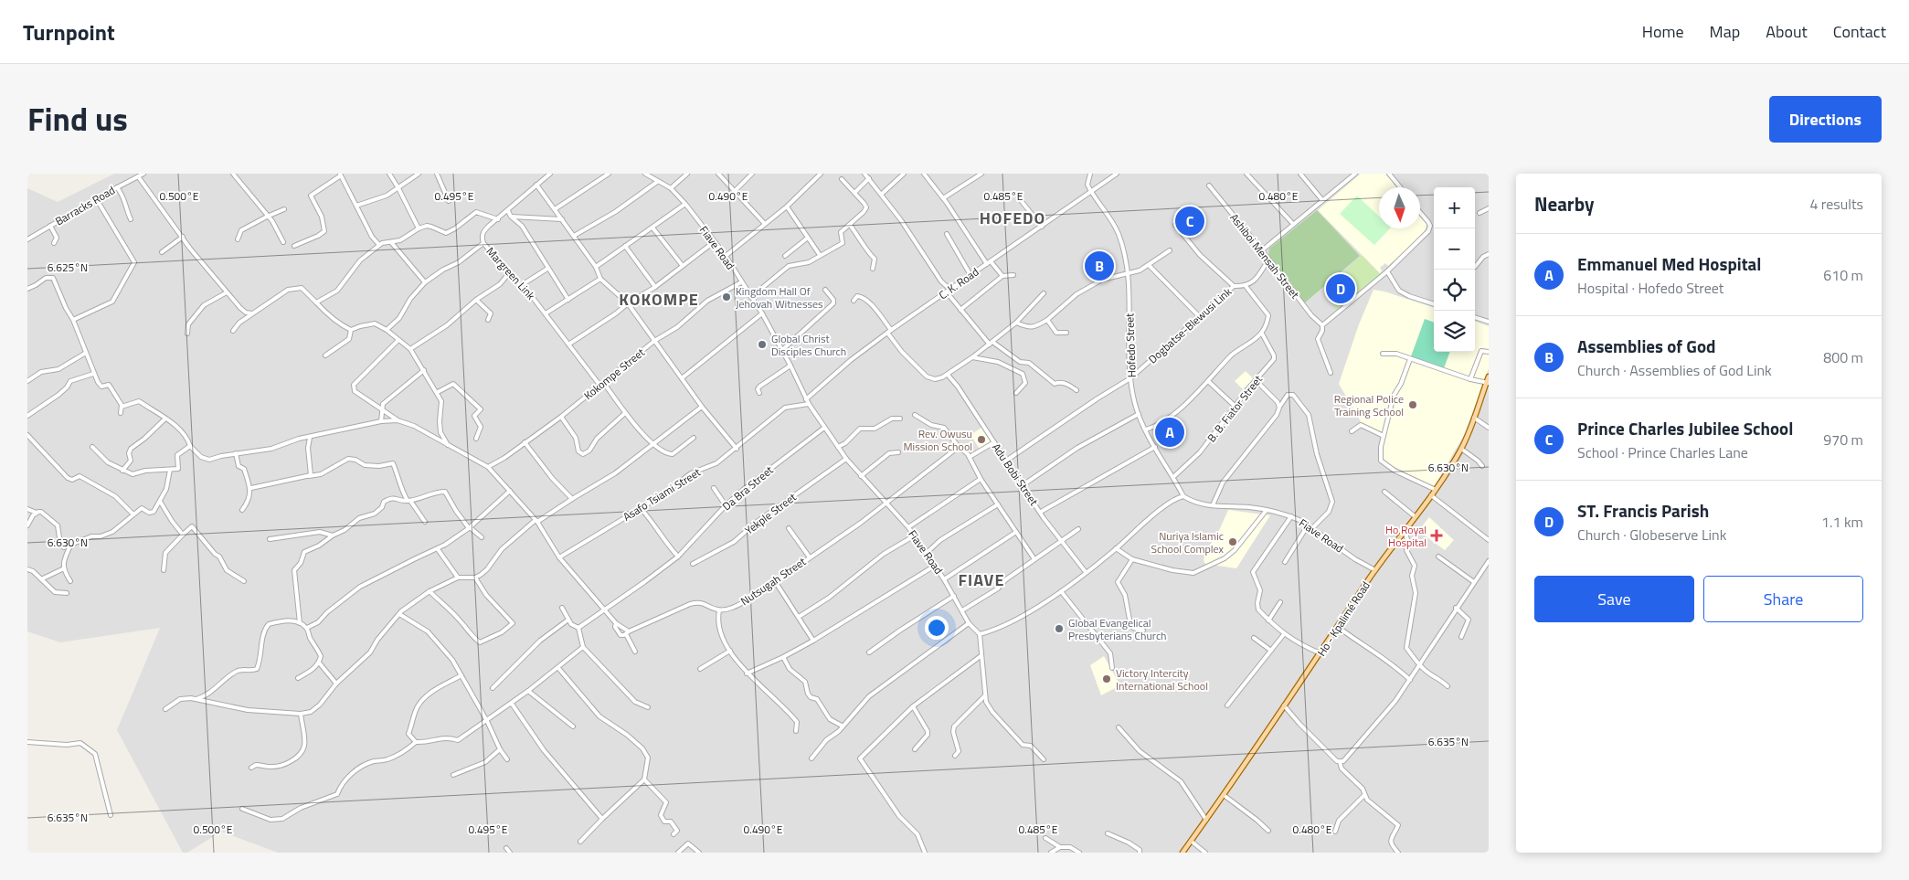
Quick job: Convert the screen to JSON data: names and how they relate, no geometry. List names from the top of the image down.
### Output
{
  "streets": {
    "main road": ["Ho - Kpalimé Road"],
    "street": [
      "Barracks Road",
      "Fiave Road",
      "Ashiboi Mensah Street",
      "Margreen Link",
      "C. K. Road",
      "Dogbatse-Blewusi Link",
      "Hofedo Street",
      "Kokompe Street",
      "B. B. Fiator Street",
      "Adu Bobi Street",
      "Da Bra Street",
      "Asafo Tsiami Street",
      "Yekple Street",
      "Nutsugah Street"
    ]
  },
  "crossings": [
    ["Fiave Road", "C. K. Road"],
    ["Fiave Road", "Hofedo Street"],
    ["Fiave Road", "Kokompe Street"],
    ["Fiave Road", "Da Bra Street"],
    ["Fiave Road", "Asafo Tsiami Street"],
    ["Fiave Road", "Yekple Street"],
    ["Fiave Road", "Nutsugah Street"],
    ["Fiave Road", "Ho - Kpalimé Road"],
    ["Ashiboi Mensah Street", "Dogbatse-Blewusi Link"],
    ["Margreen Link", "Kokompe Street"],
    ["C. K. Road", "Hofedo Street"],
    ["Dogbatse-Blewusi Link", "Hofedo Street"],
    ["Dogbatse-Blewusi Link", "Adu Bobi Street"],
    ["Hofedo Street", "B. B. Fiator Street"]
  ],
  "districts": ["HOFEDO", "KOKOMPE", "FIAVE"],
  "places": {
    "other": [
      "Kingdom Hall Of Jehovah Witnesses",
      "Global Christ Disciples Church",
      "Regional Police Training School",
      "Rev. Owusu Mission School",
      "Nuriya Islamic School Complex",
      "Global Evangelical Presbyterians Church",
      "Victory Intercity International School"
    ],
    "health": ["Ho Royal Hospital"]
  },
  "north": "bottom",
  "page": {
    "header": "Turnpoint",
    "nav": [
      "Home",
      "Map",
      "About",
      "Contact"
    ],
    "title": "Find us",
    "buttons": [
      "Directions",
      ["Save", "Share"]
    ],
    "heading": ["Nearby", "4 results"],
    "map_buttons": ["+", "−"],
    "pins": [
      "C",
      "B",
      "D",
      "A"
    ],
    "list": [
      {
        "mark": "A",
        "name": "Emmanuel Med Hospital",
        "note": "Hospital · Hofedo Street",
        "value": "610 m"
      },
      {
        "mark": "B",
        "name": "Assemblies of God",
        "note": "Church · Assemblies of God Link",
        "value": "800 m"
      },
      {
        "mark": "C",
        "name": "Prince Charles Jubilee School",
        "note": "School · Prince Charles Lane",
        "value": "970 m"
      },
      {
        "mark": "D",
        "name": "ST. Francis Parish",
        "note": "Church · Globeserve Link",
        "value": "1.1 km"
      }
    ]
  },
  "coordinates": [
    "0.500°E",
    "0.495°E",
    "0.490°E",
    "0.485°E",
    "0.480°E",
    "6.625°N",
    "6.630°N",
    "6.635°N"
  ]
}
